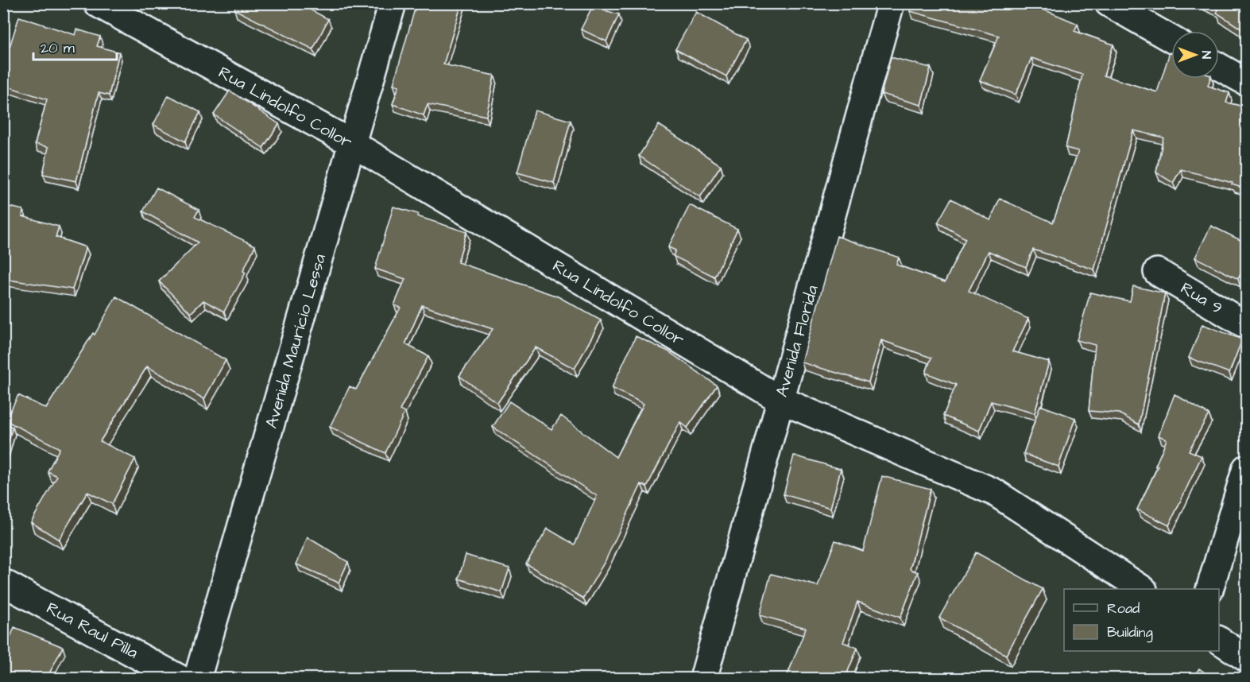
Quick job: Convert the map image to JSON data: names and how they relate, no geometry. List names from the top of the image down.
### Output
{
  "streets": {
    "street": [
      "Rua Lindolfo Collor",
      "Rua 9",
      "Avenida Maurício Lessa",
      "Avenida Florida",
      "Rua Raul Pilla"
    ]
  },
  "crossings": [
    ["Rua Lindolfo Collor", "Avenida Maurício Lessa"],
    ["Rua Lindolfo Collor", "Avenida Florida"]
  ],
  "legend": ["Road", "Building"],
  "scale_bar": "20 m",
  "north": "right"
}
